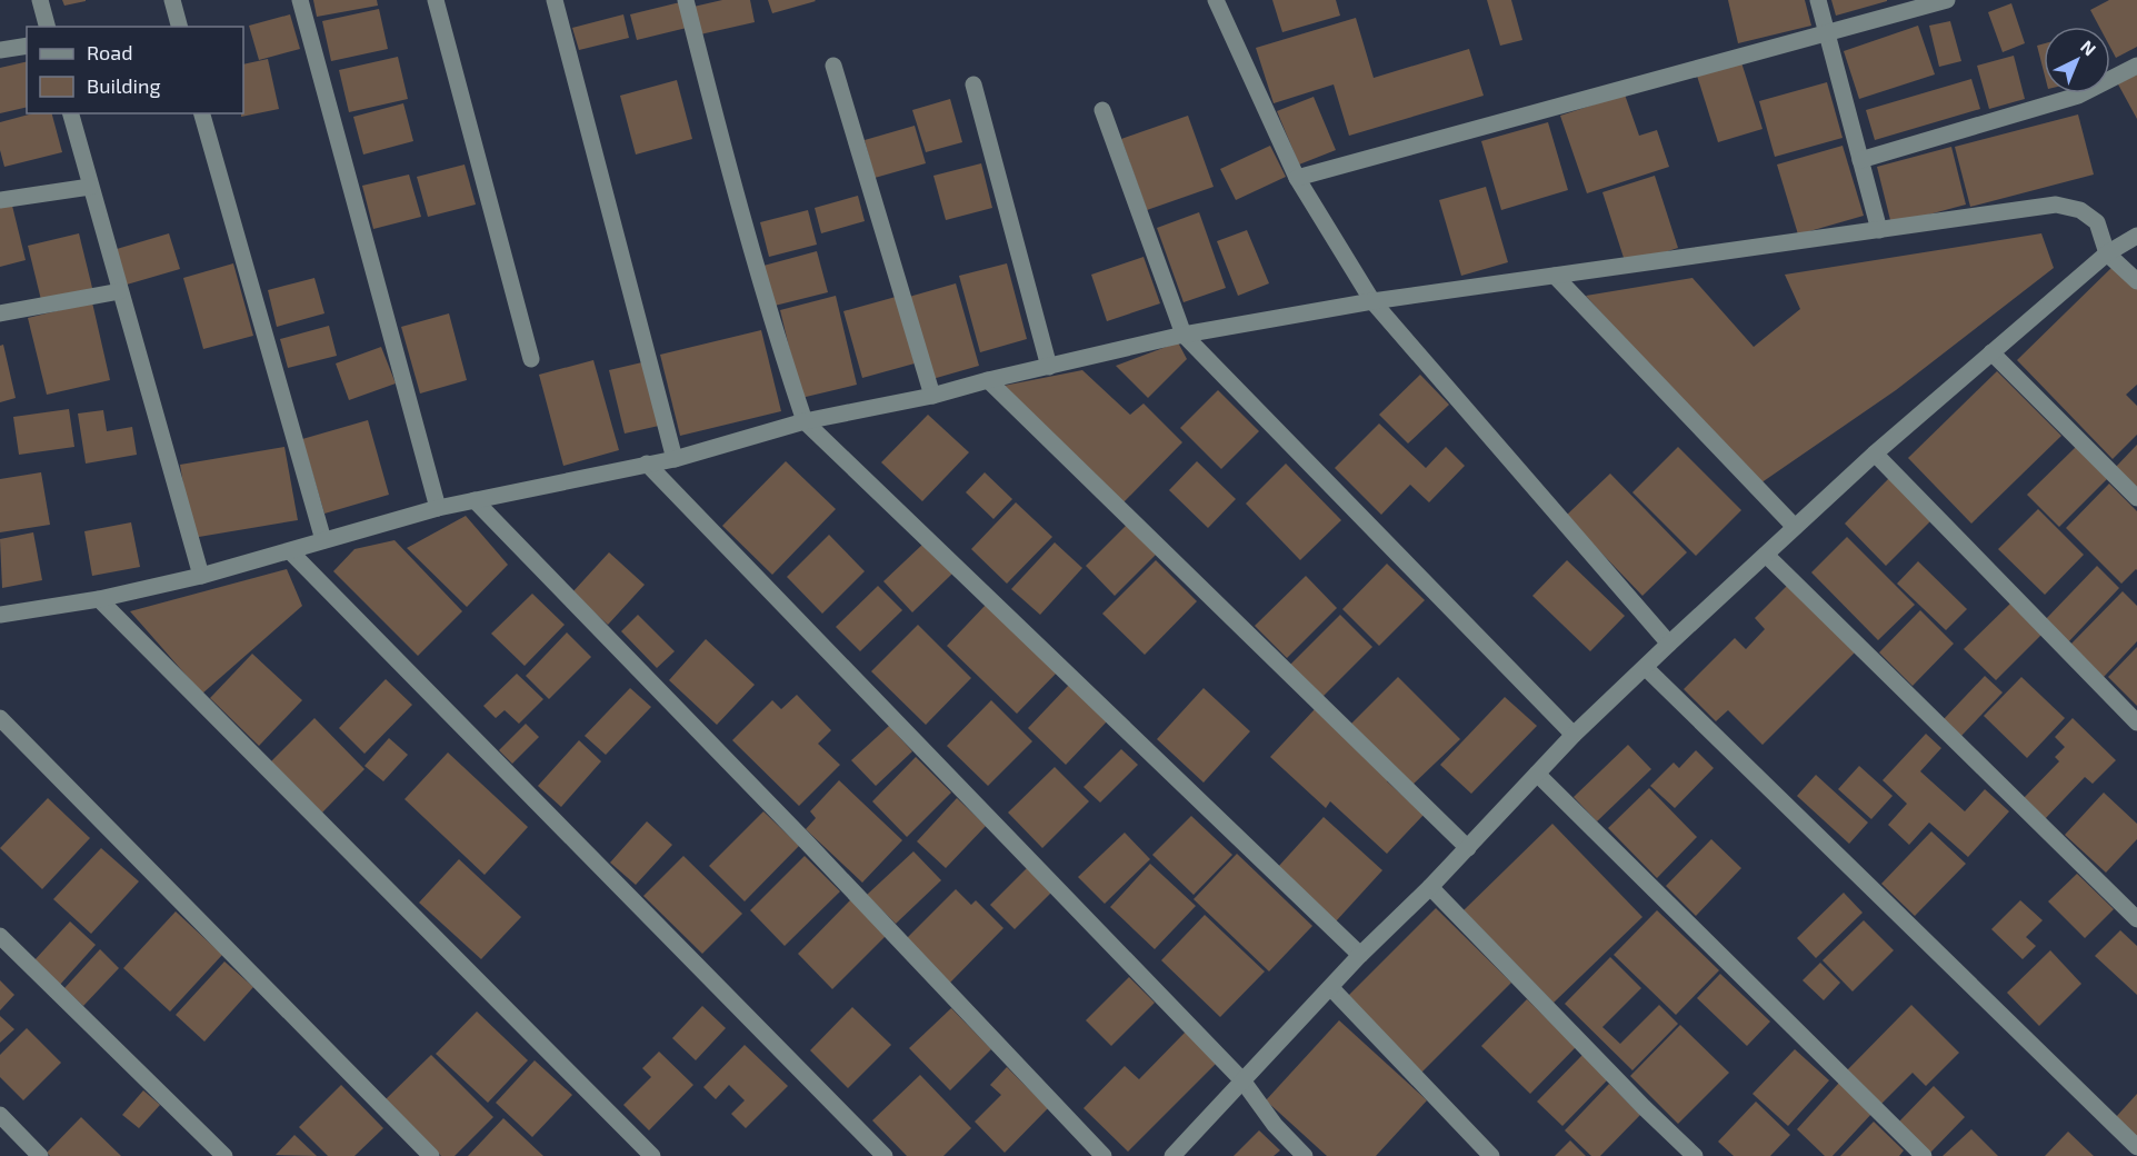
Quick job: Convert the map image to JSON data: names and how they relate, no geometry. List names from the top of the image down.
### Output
{
  "legend": ["Road", "Building"],
  "north": "top right"
}
